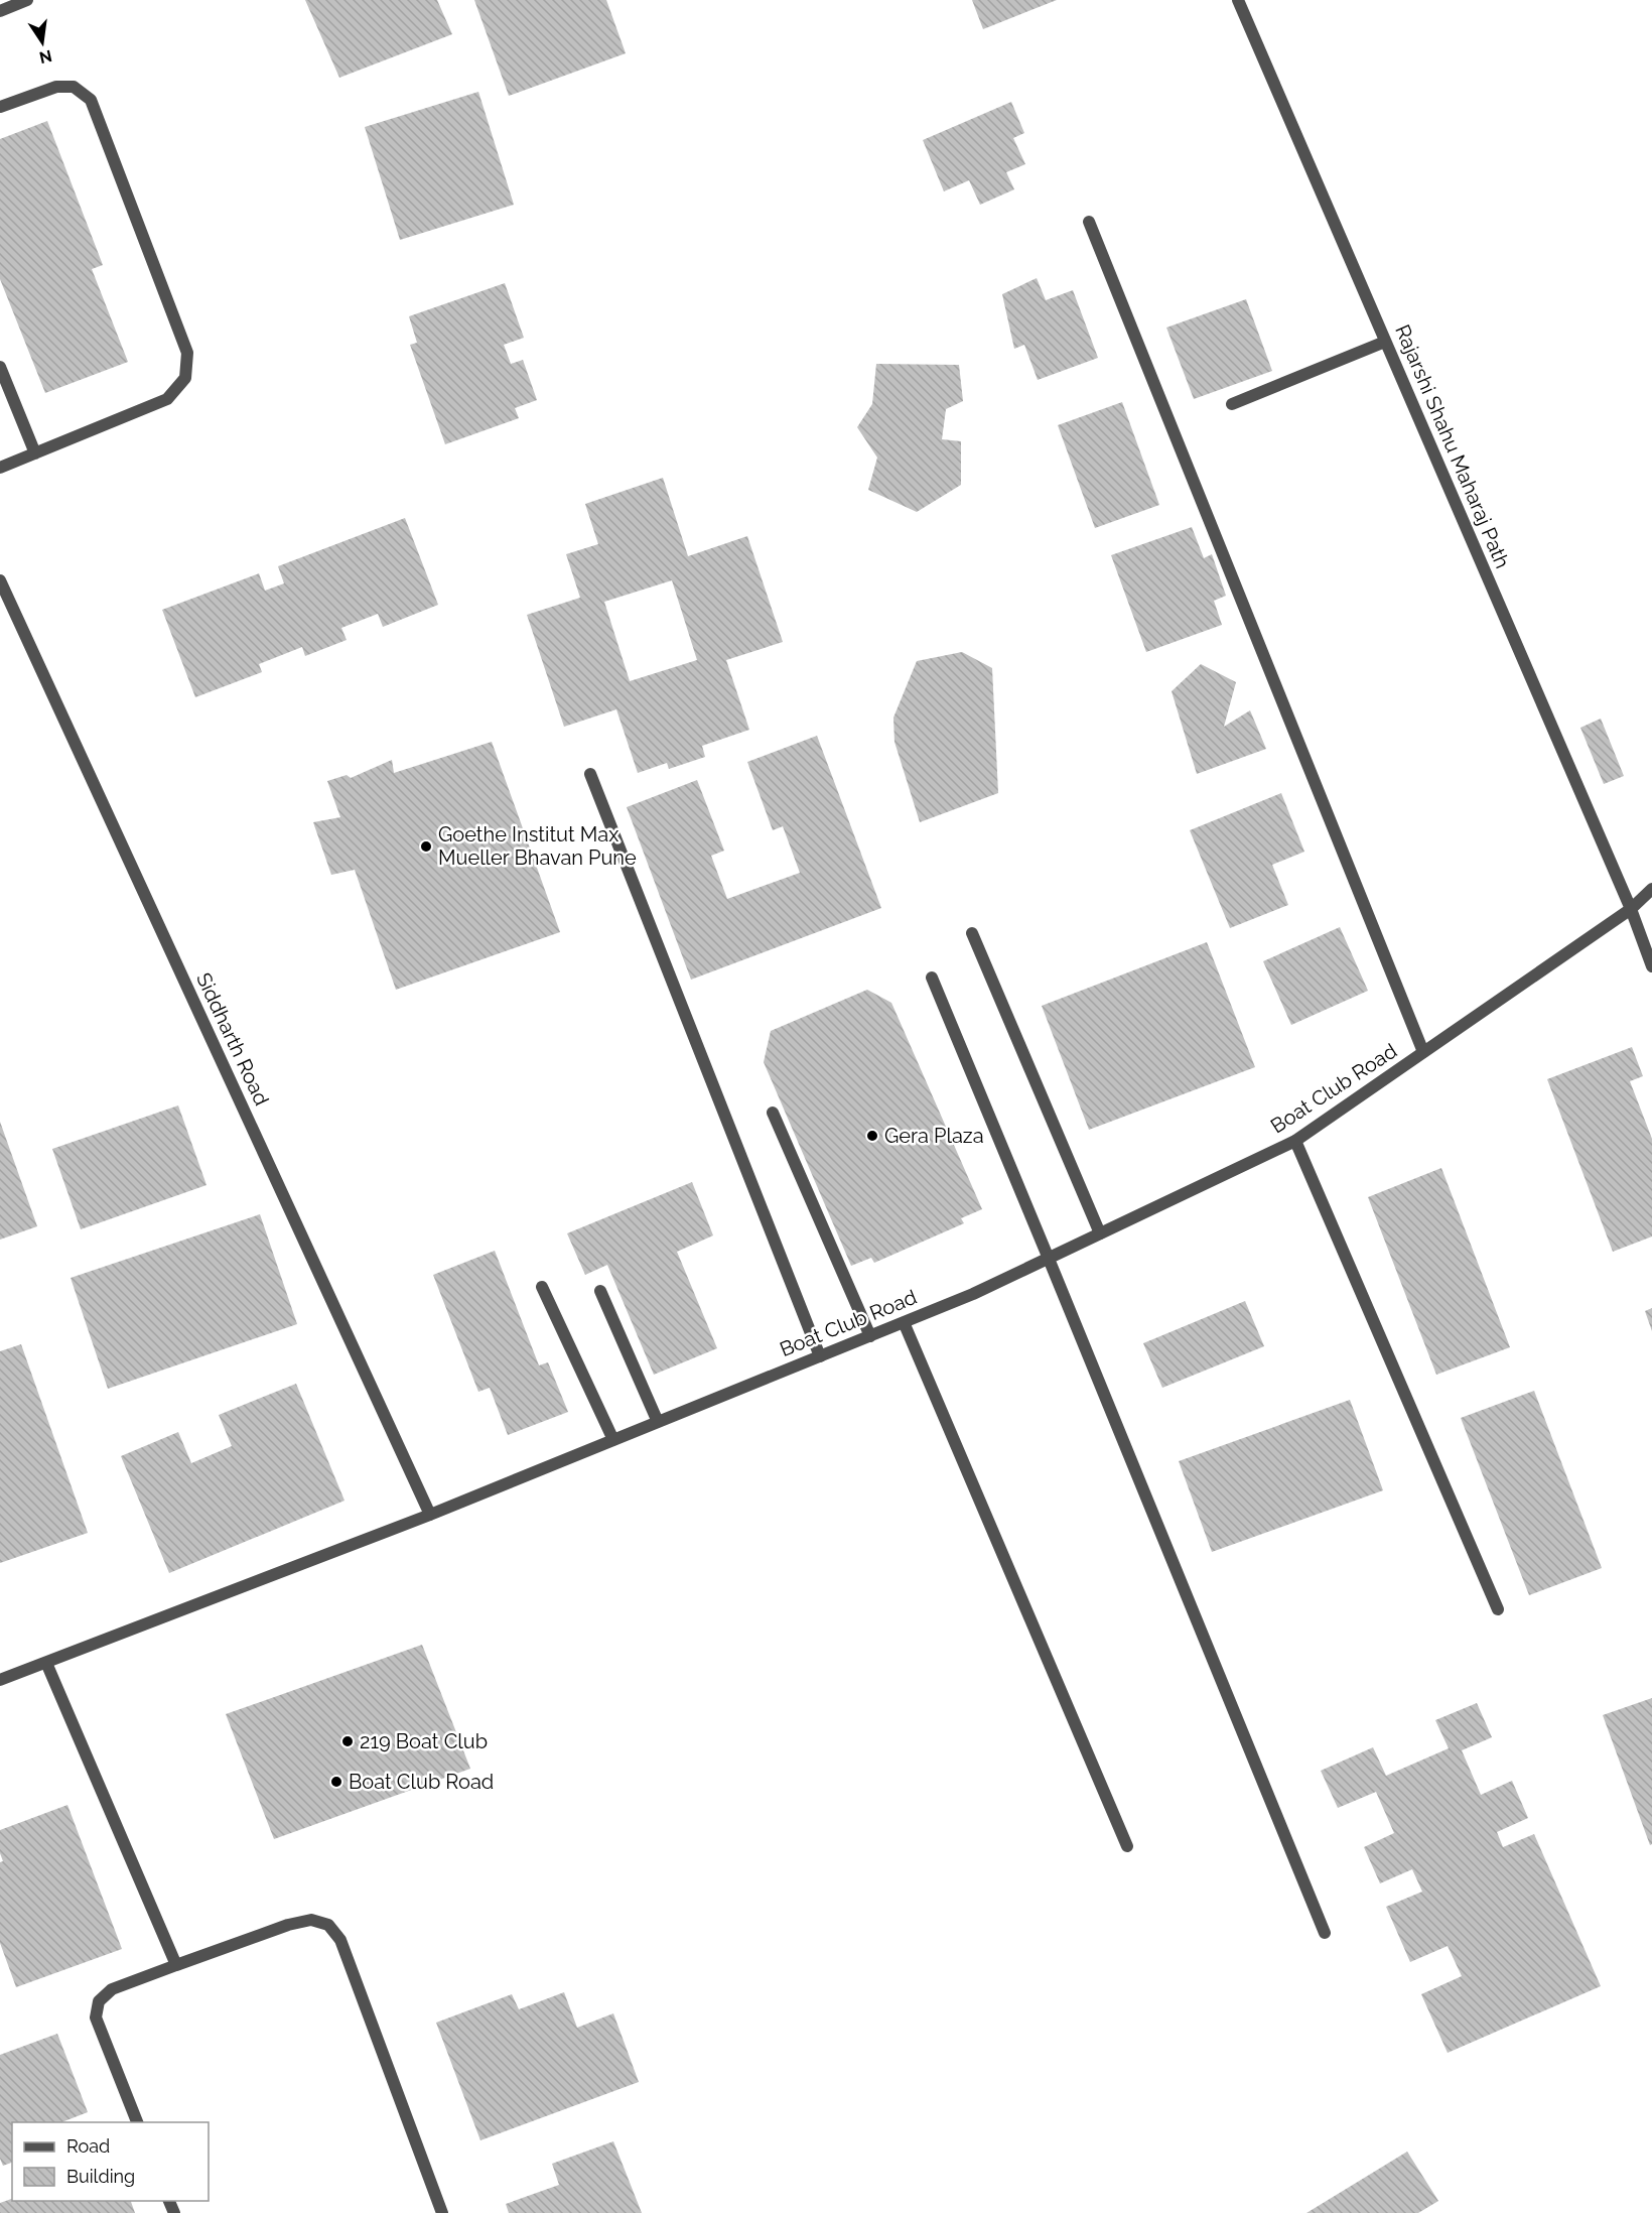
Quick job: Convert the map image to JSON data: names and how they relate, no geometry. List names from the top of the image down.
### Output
{
  "streets": {
    "street": ["Rajarshi Shahu Maharaj Path", "Siddharth Road", "Boat Club Road"]
  },
  "crossings": [
    ["Rajarshi Shahu Maharaj Path", "Boat Club Road"],
    ["Siddharth Road", "Boat Club Road"]
  ],
  "places": [
    "Goethe Institut Max Mueller Bhavan Pune",
    "Gera Plaza",
    "219 Boat Club",
    "Boat Club Road"
  ],
  "legend": ["Road", "Building"],
  "north": "bottom"
}
